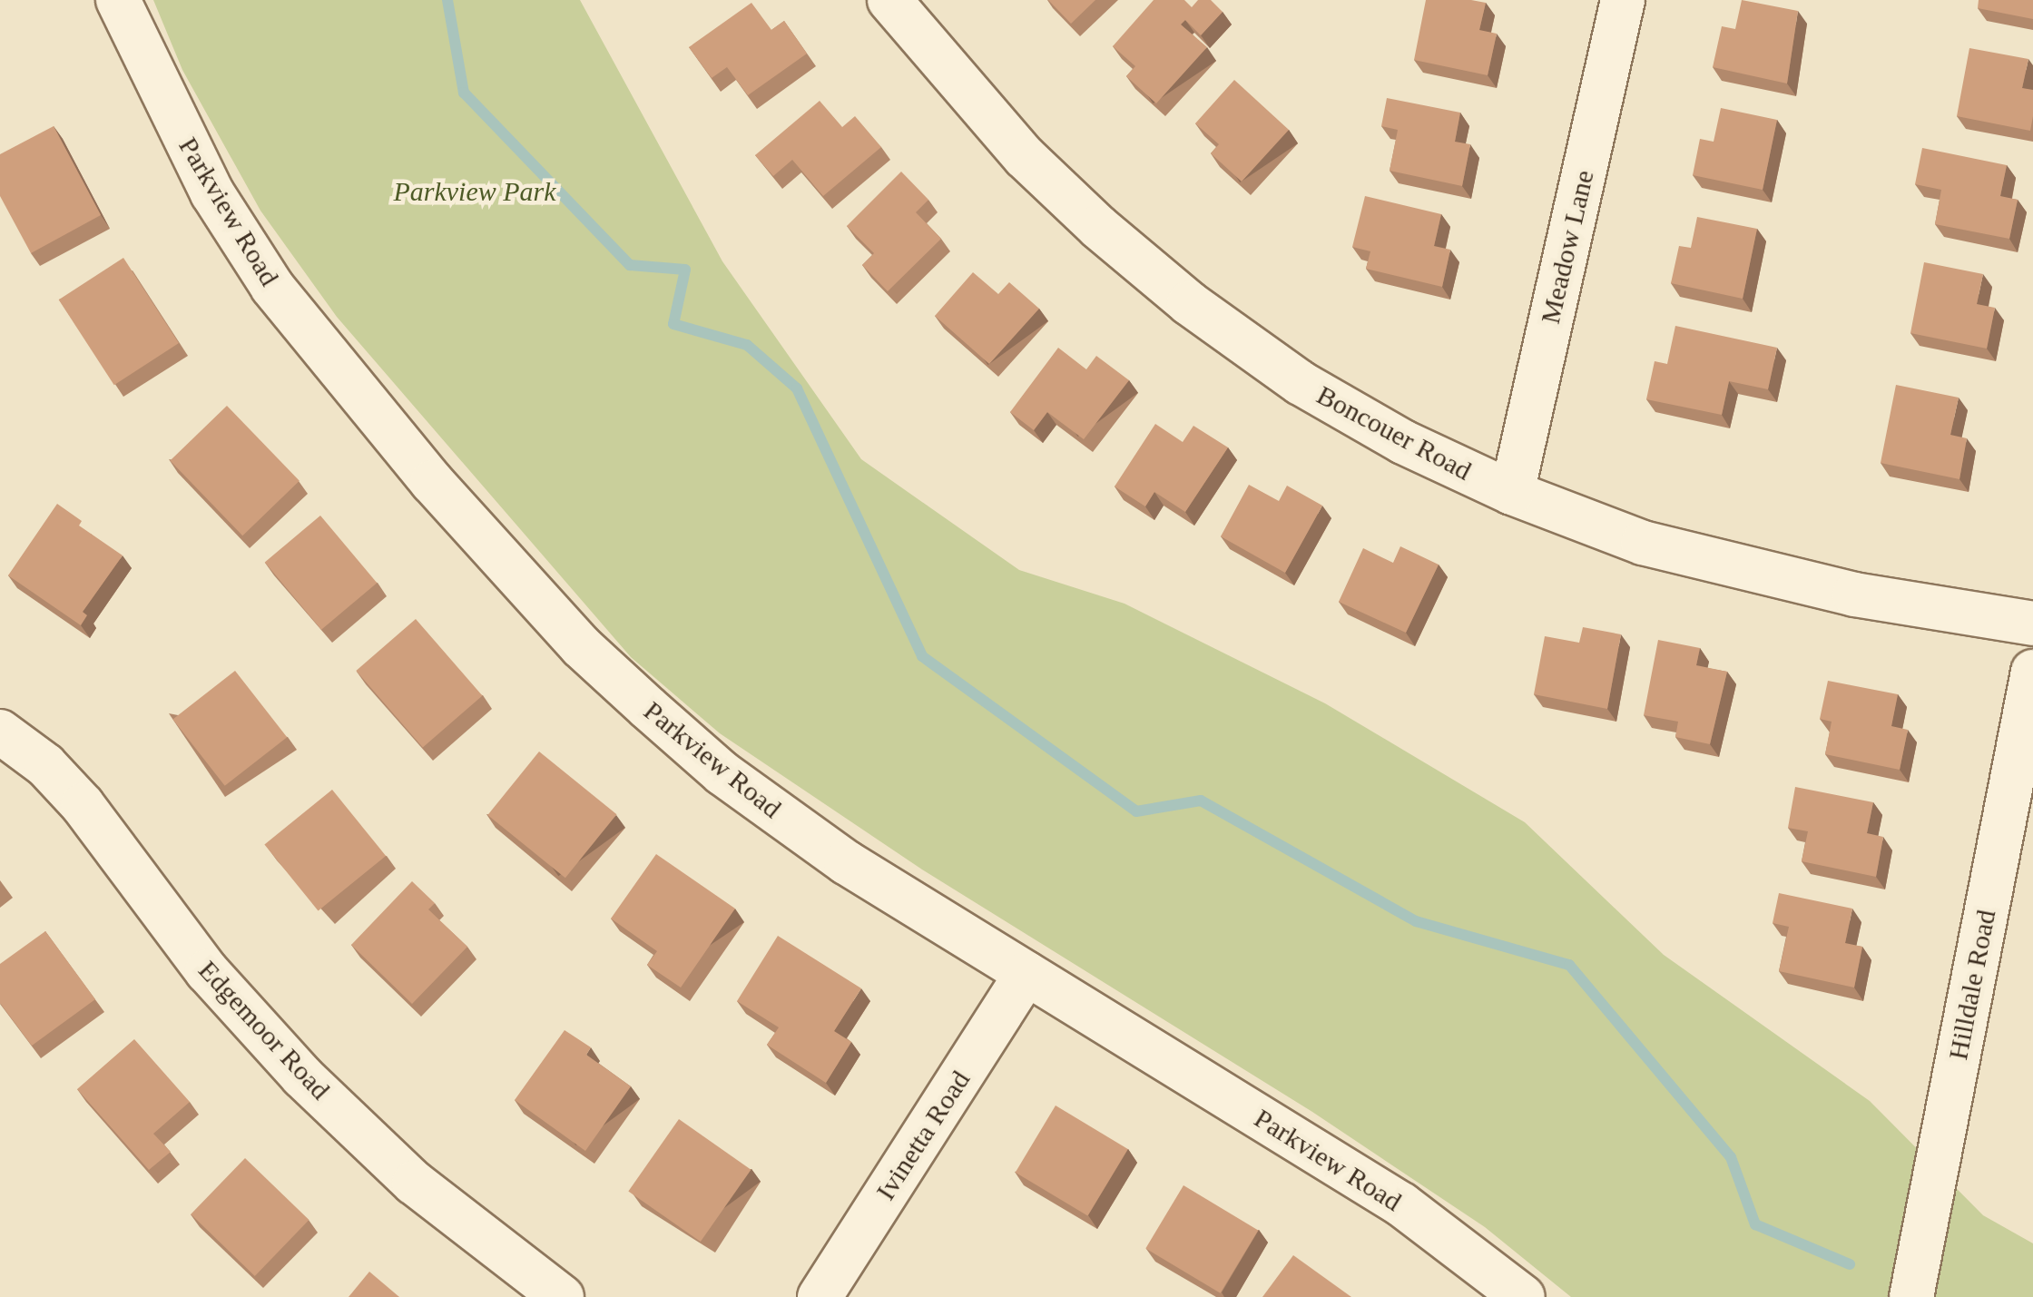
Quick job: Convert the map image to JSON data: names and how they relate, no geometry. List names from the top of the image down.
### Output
{
  "streets": {
    "street": [
      "Parkview Road",
      "Meadow Lane",
      "Boncouer Road",
      "Hilldale Road",
      "Edgemoor Road",
      "Ivinetta Road"
    ]
  },
  "crossings": [
    ["Parkview Road", "Ivinetta Road"],
    ["Meadow Lane", "Boncouer Road"]
  ],
  "parks": ["Parkview Park"]
}
